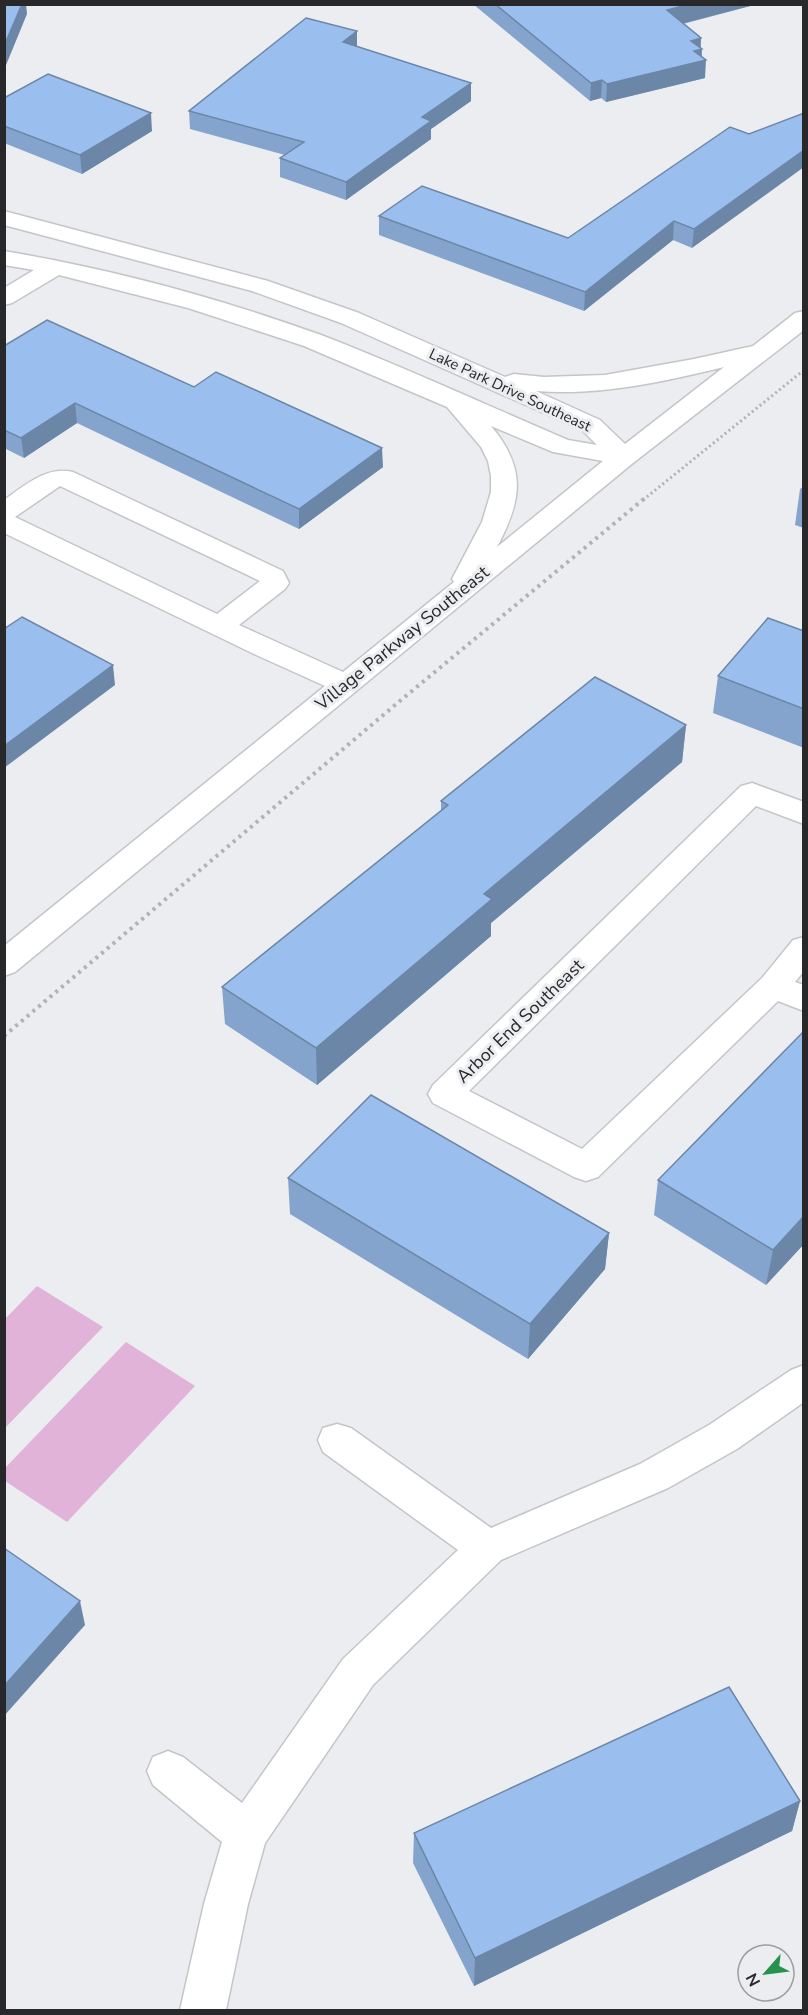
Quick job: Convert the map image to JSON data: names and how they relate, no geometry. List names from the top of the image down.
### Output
{
  "streets": {
    "street": ["Lake Park Drive Southeast", "Village Parkway Southeast", "Arbor End Southeast"]
  },
  "crossings": [
    ["Lake Park Drive Southeast", "Village Parkway Southeast"]
  ],
  "north": "bottom left"
}
